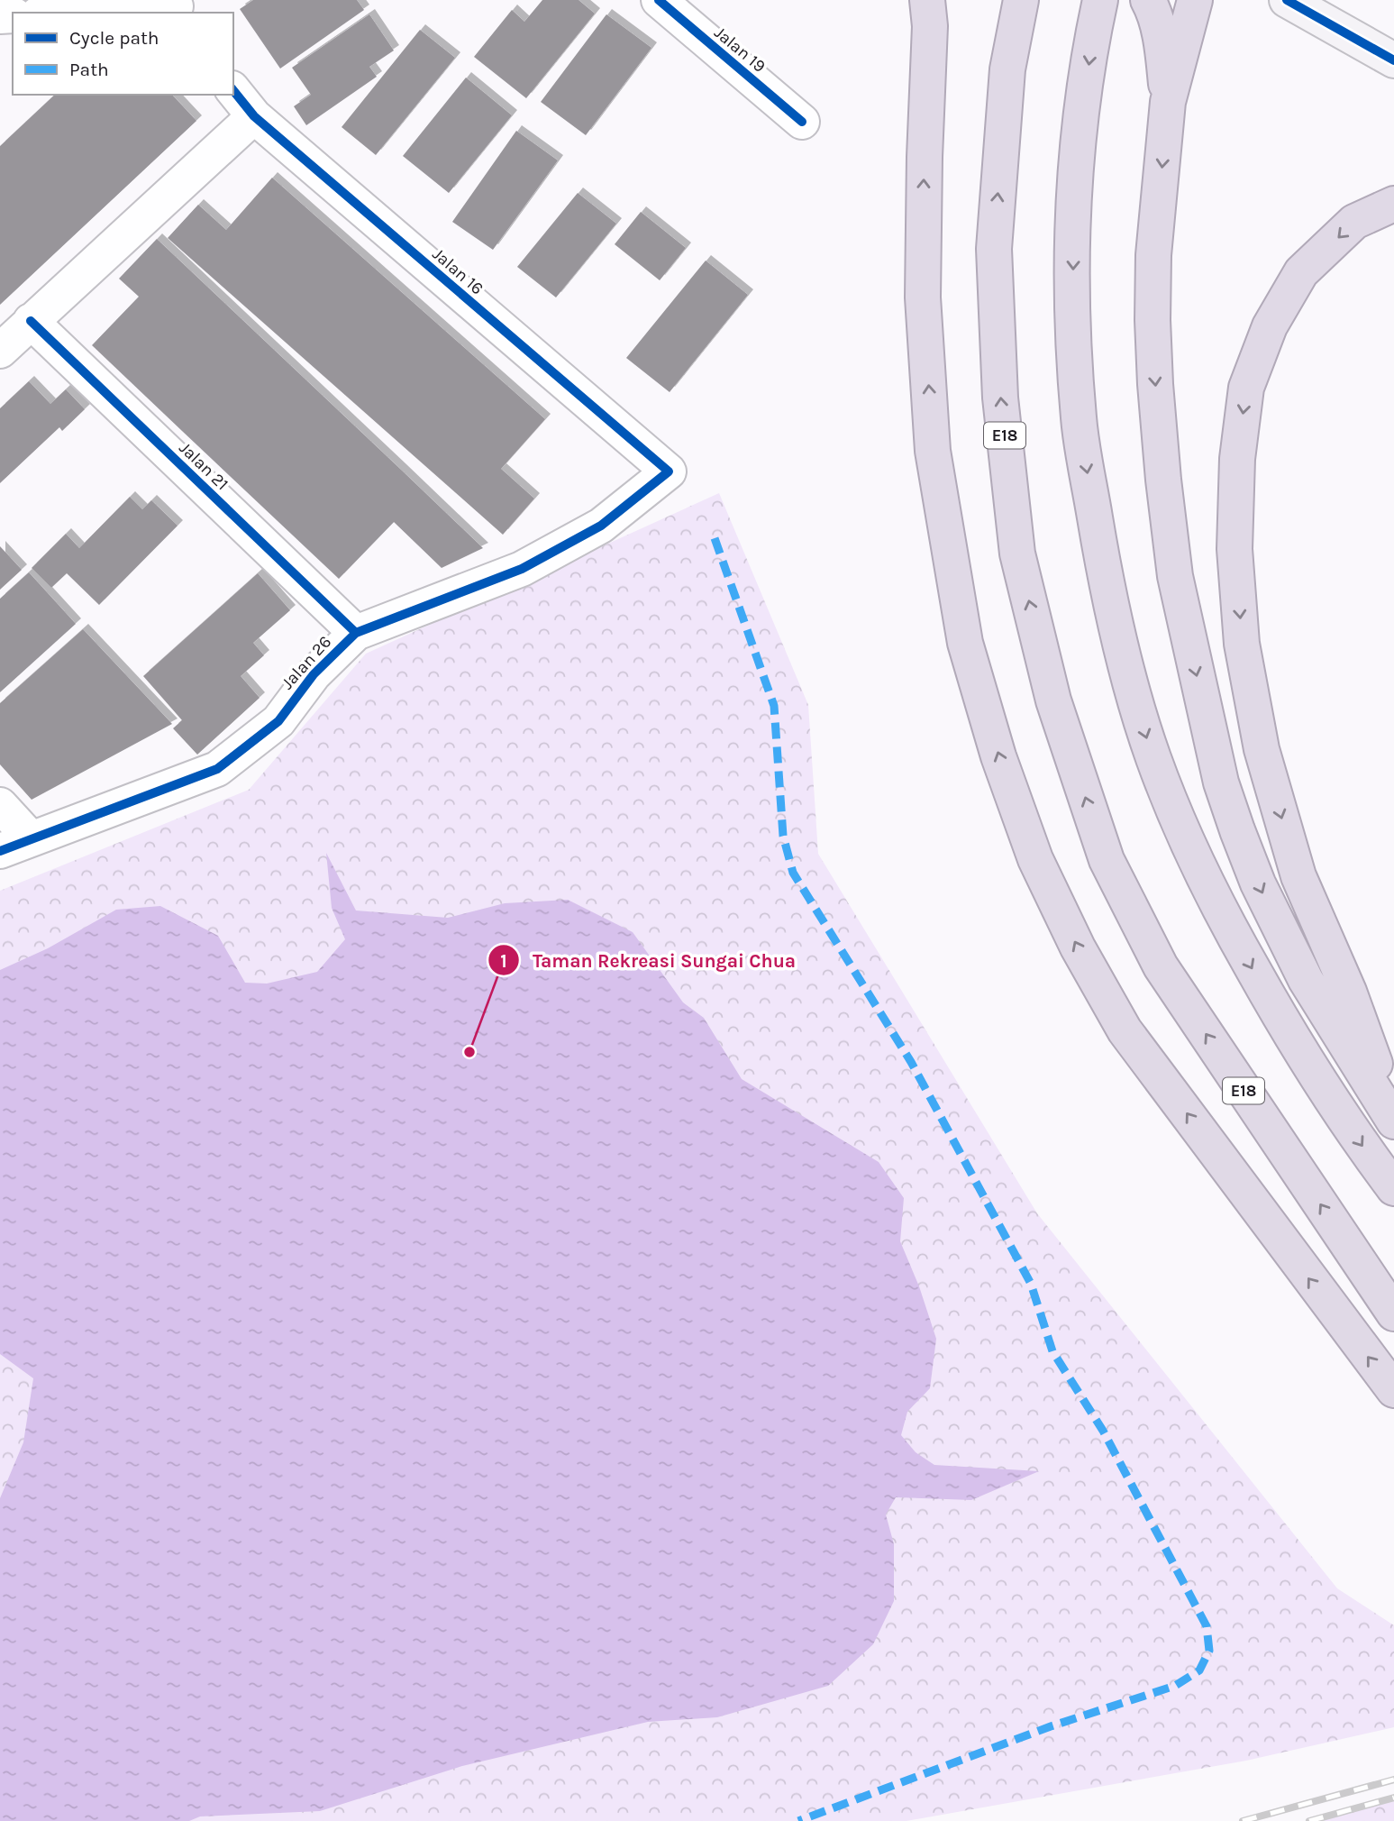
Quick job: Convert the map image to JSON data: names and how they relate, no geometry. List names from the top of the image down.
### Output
{
  "streets": {
    "highway": ["E18"],
    "street": [
      "Jalan 19",
      "Jalan 16",
      "Jalan 21",
      "Jalan 26"
    ]
  },
  "crossings": [
    ["Jalan 16", "Jalan 26"],
    ["Jalan 21", "Jalan 26"]
  ],
  "places": ["Taman Rekreasi Sungai Chua"],
  "legend": ["Cycle path", "Path"]
}
